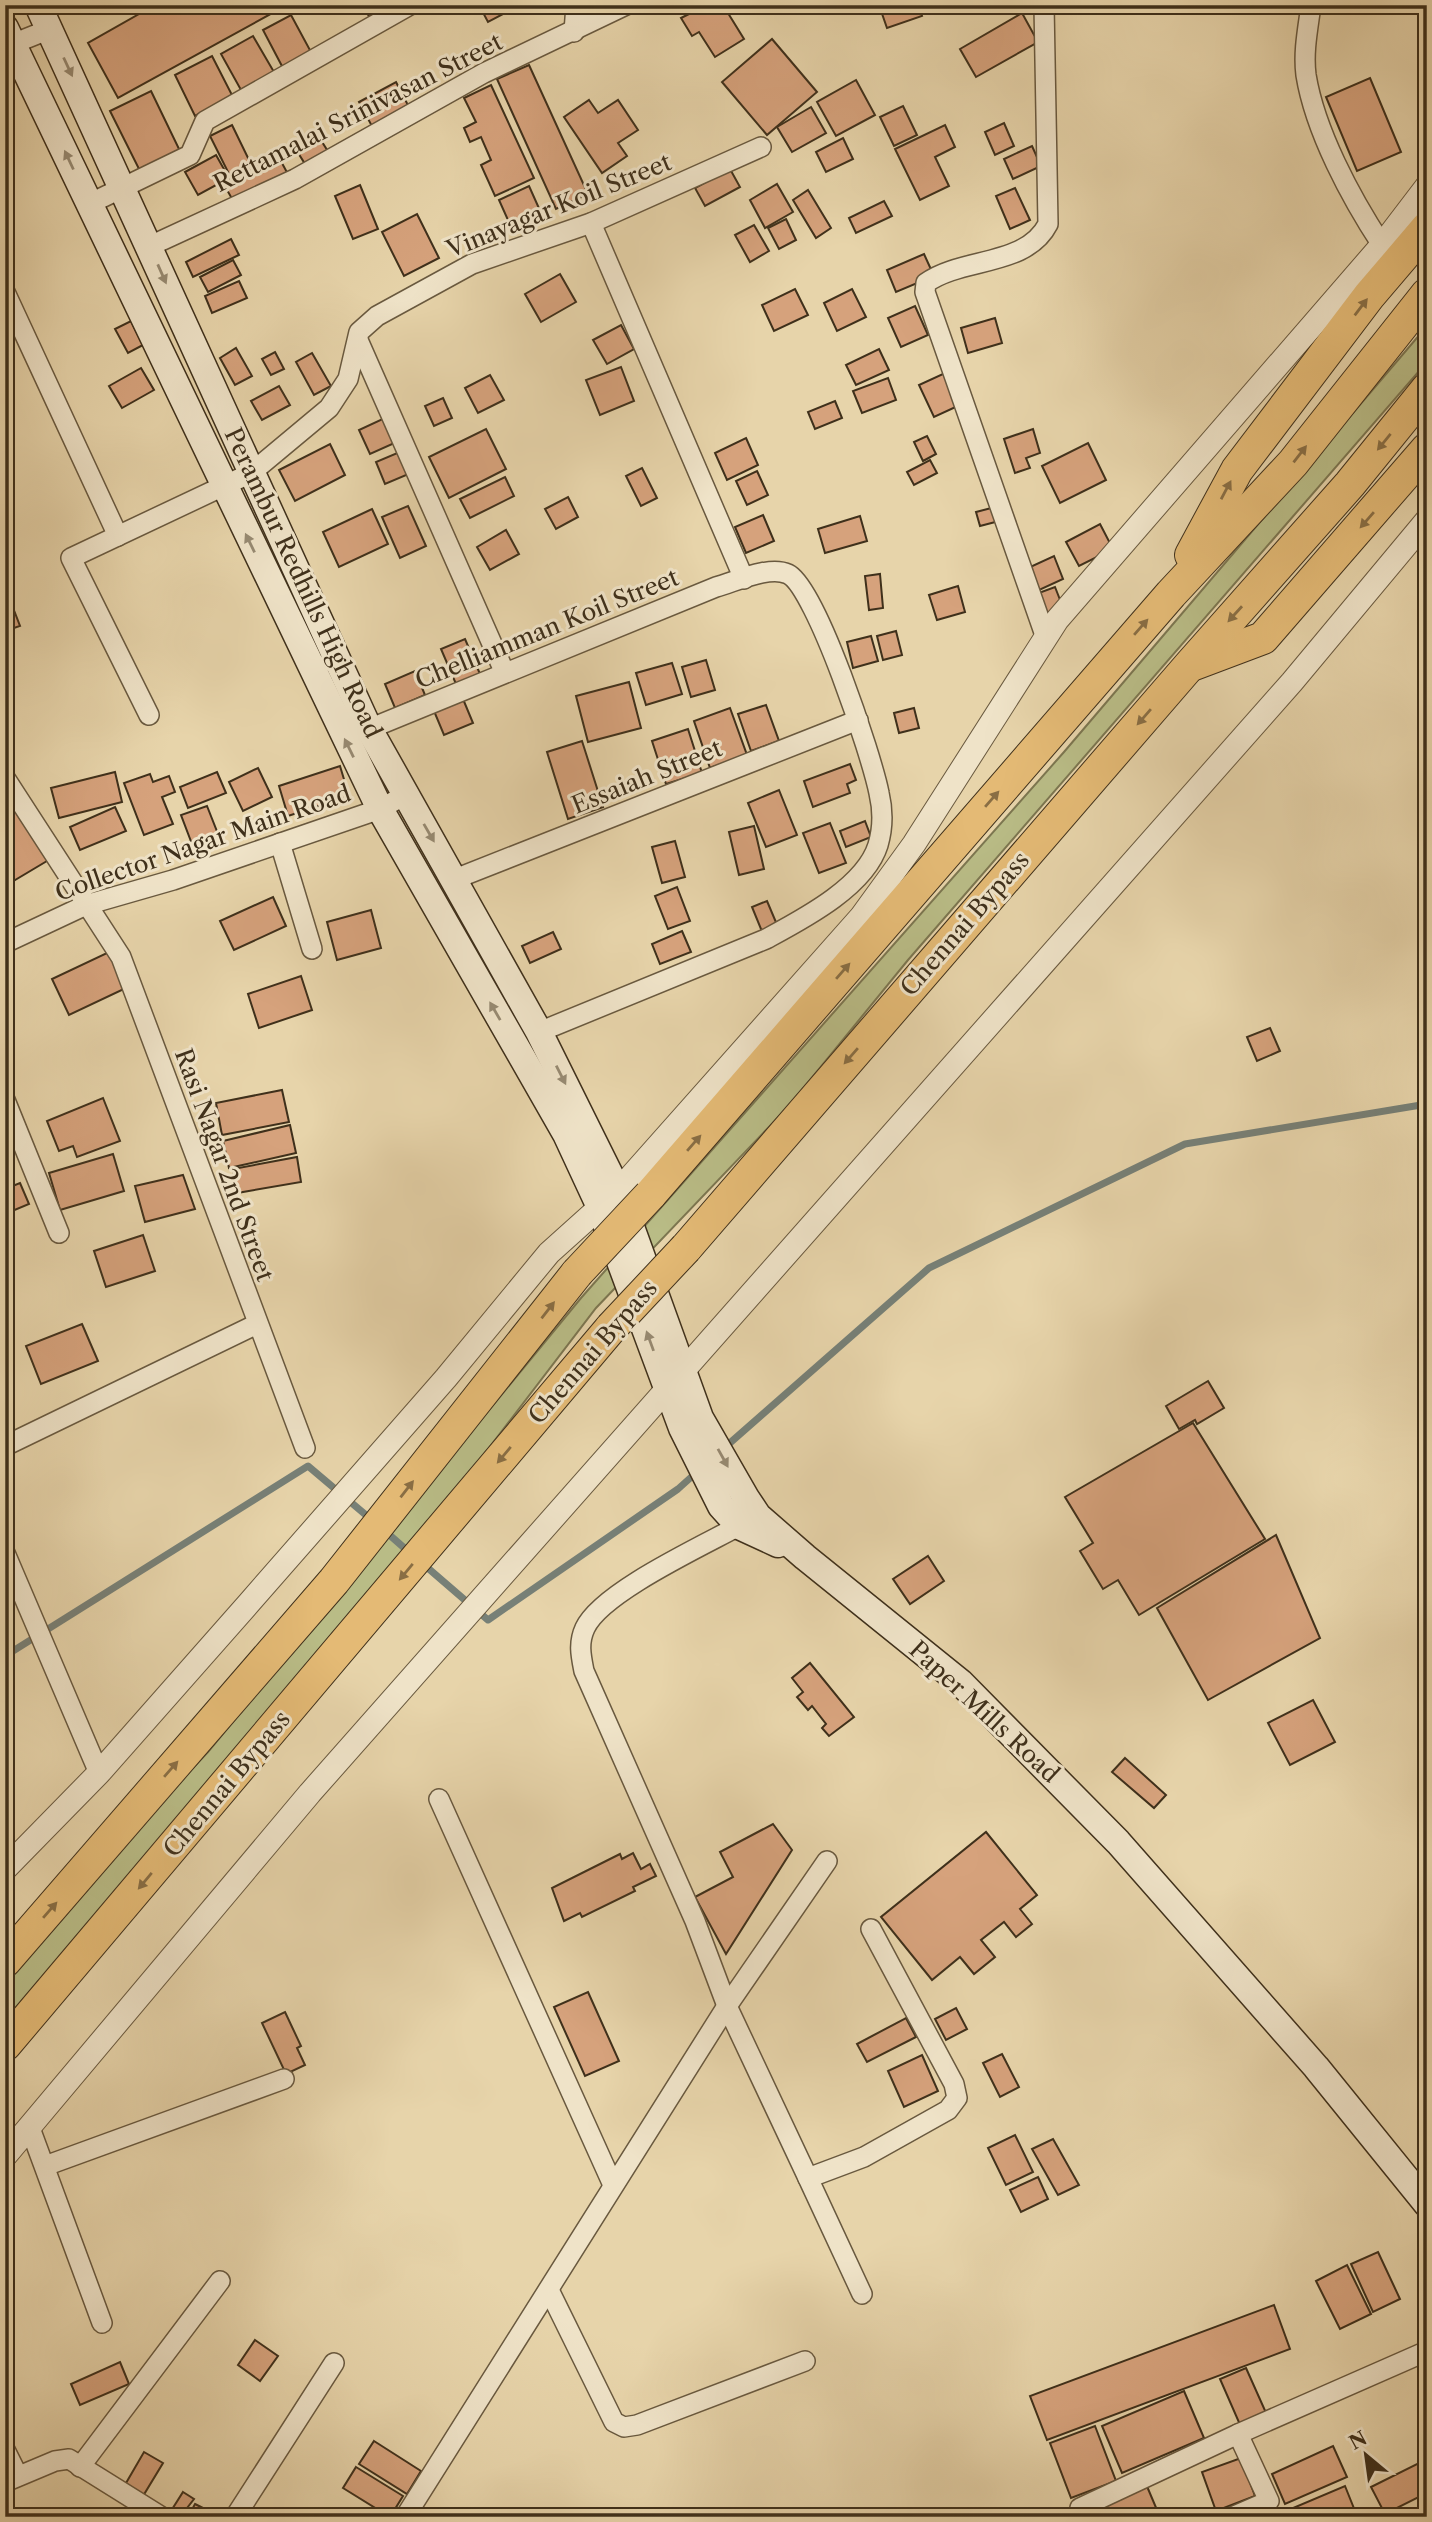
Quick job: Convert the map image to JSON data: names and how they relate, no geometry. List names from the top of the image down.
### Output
{
  "streets": {
    "highway": ["Chennai Bypass"],
    "main road": ["Perambur Redhills High Road", "Paper Mills Road"],
    "street": [
      "Rettamalai Srinivasan Street",
      "Vinayagar Koil Street",
      "Chelliamman Koil Street",
      "Essaiah Street",
      "Collector Nagar Main Road",
      "Rasi Nagar 2nd Street"
    ]
  },
  "crossings": [
    ["Rettamalai Srinivasan Street", "Perambur Redhills High Road"],
    ["Vinayagar Koil Street", "Perambur Redhills High Road"],
    ["Perambur Redhills High Road", "Chelliamman Koil Street"],
    ["Perambur Redhills High Road", "Essaiah Street"],
    ["Perambur Redhills High Road", "Collector Nagar Main Road"],
    ["Chelliamman Koil Street", "Essaiah Street"],
    ["Collector Nagar Main Road", "Rasi Nagar 2nd Street"]
  ],
  "north": "top left"
}
